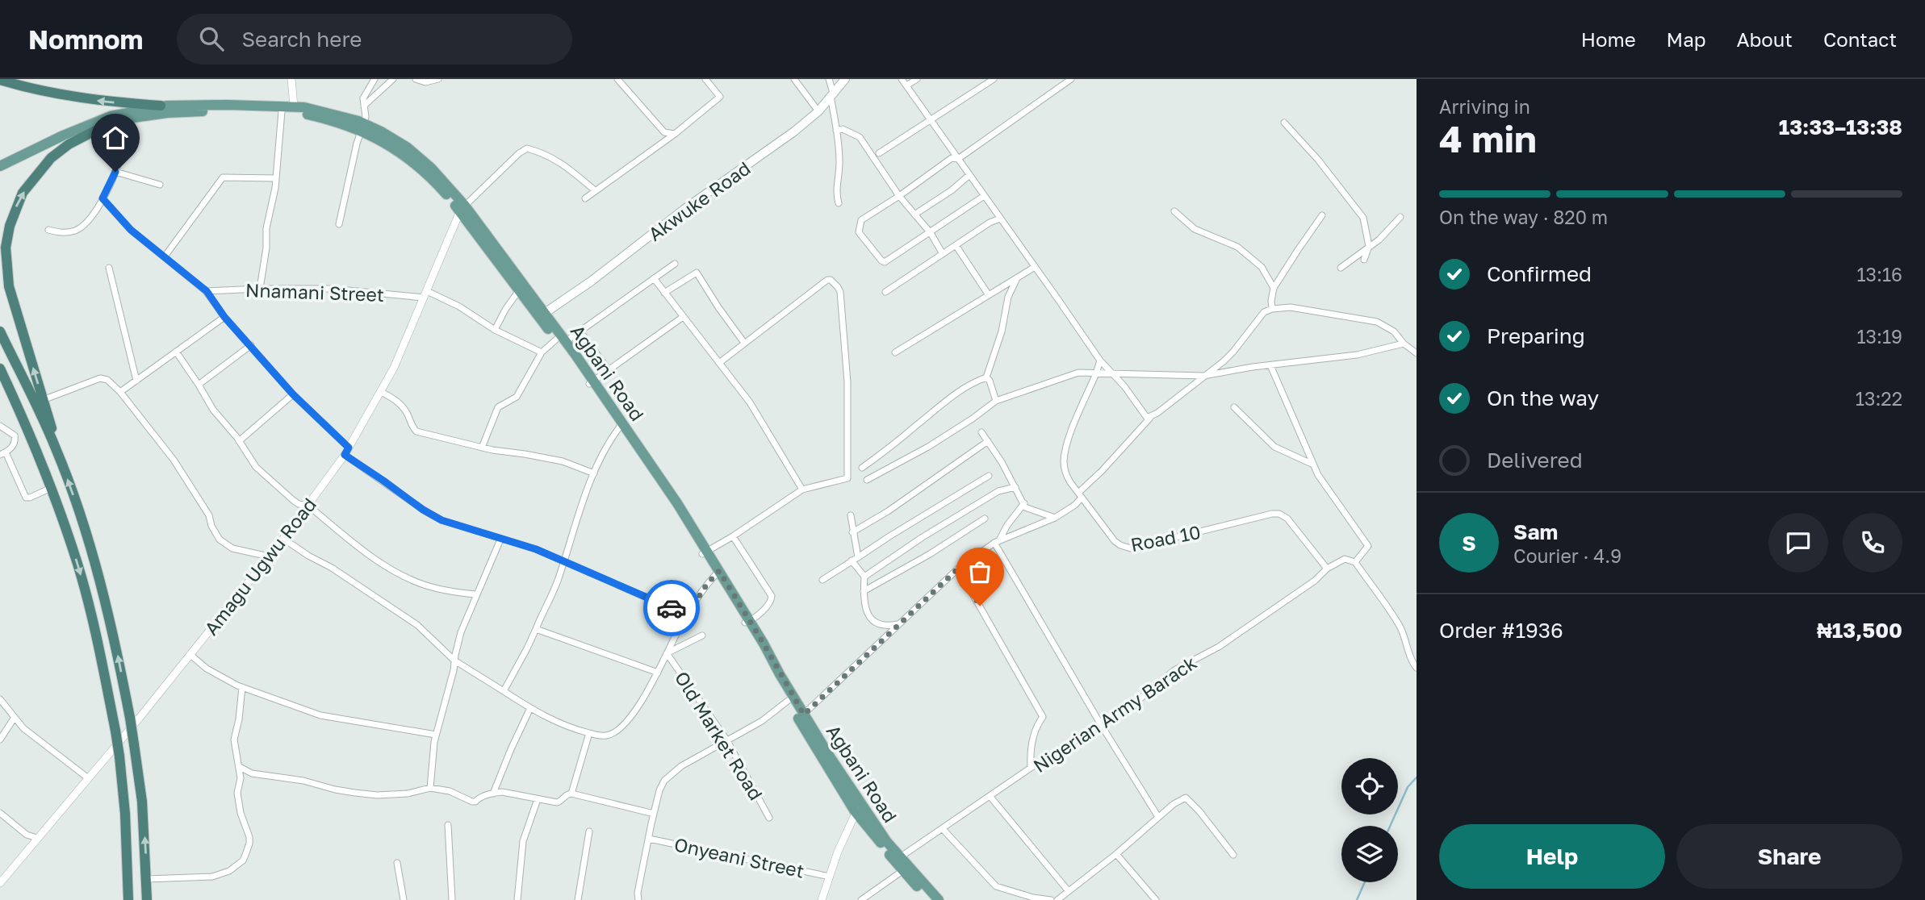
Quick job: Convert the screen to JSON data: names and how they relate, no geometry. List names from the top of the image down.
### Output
{
  "streets": {
    "main road": ["Akwuke Road", "Agbani Road"],
    "street": [
      "Nnamani Street",
      "Road 10",
      "Amagu Ugwu Road",
      "Nigerian Army Barack",
      "Old Market Road",
      "Onyeani Street"
    ]
  },
  "crossings": [
    ["Akwuke Road", "Agbani Road"],
    ["Nnamani Street", "Amagu Ugwu Road"],
    ["Agbani Road", "Amagu Ugwu Road"],
    ["Agbani Road", "Nigerian Army Barack"],
    ["Road 10", "Nigerian Army Barack"]
  ],
  "page": {
    "header": "Nomnom",
    "search": "Search here",
    "nav": [
      "Home",
      "Map",
      "About",
      "Contact"
    ],
    "heading": ["4 min", "Arriving in", "13:33–13:38"],
    "panel": [
      "Sam",
      "Courier · 4.9",
      "Order #1936",
      "₦13,500"
    ],
    "bar": "On the way · 820 m",
    "list": [
      ["Confirmed", "13:16"],
      ["Preparing", "13:19"],
      ["On the way", "13:22"],
      "Delivered"
    ],
    "round": "S",
    "buttons": ["Help", "Share"]
  }
}
